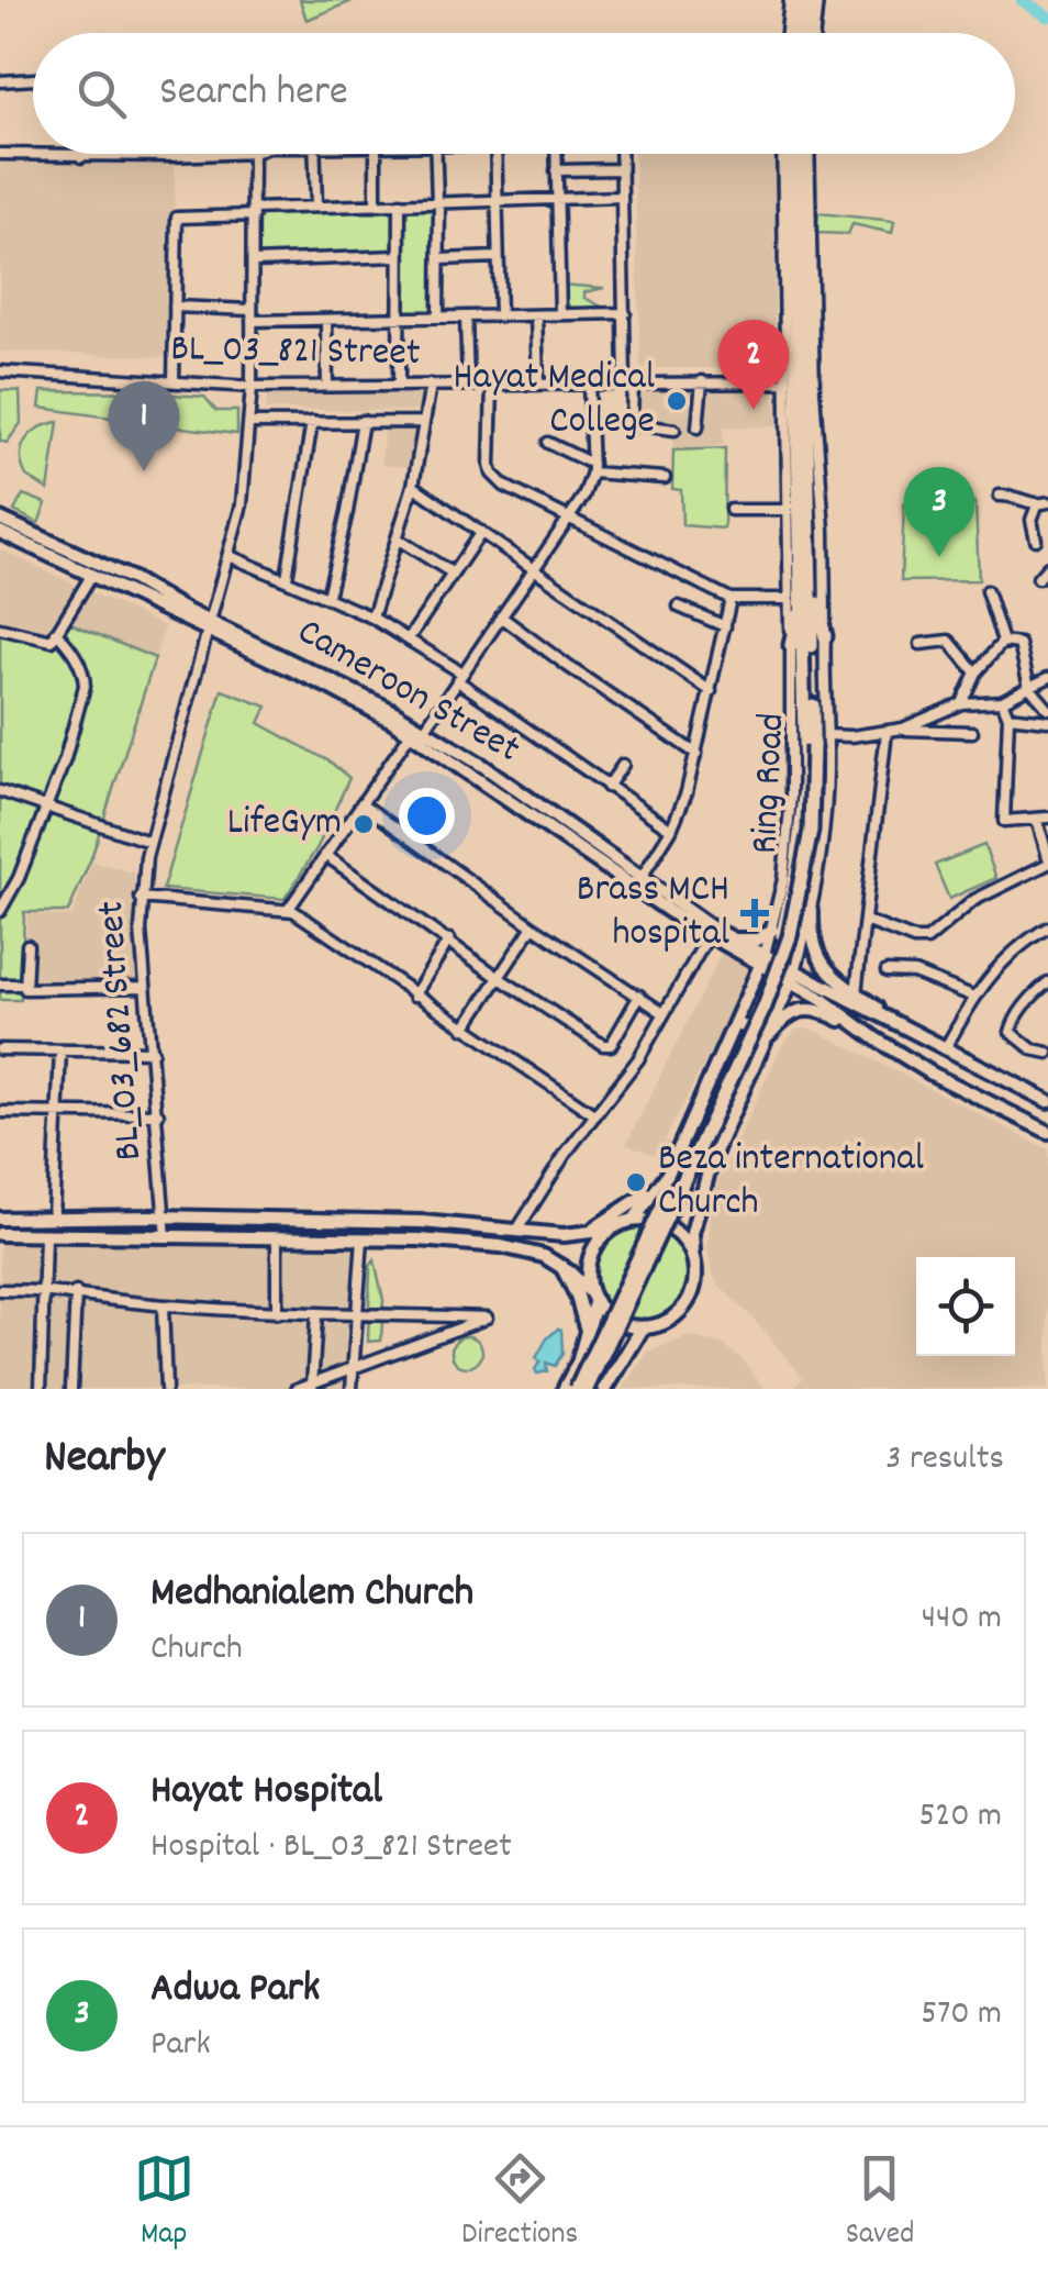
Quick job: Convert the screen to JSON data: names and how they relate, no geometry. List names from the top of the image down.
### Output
{
  "streets": {
    "highway": ["Ring Road"],
    "main road": ["Cameroon Street"],
    "street": ["BL_03_821 Street", "BL_03_682 Street"]
  },
  "crossings": [
    ["BL_03_821 Street", "Ring Road"],
    ["BL_03_821 Street", "BL_03_682 Street"],
    ["Cameroon Street", "Ring Road"],
    ["Cameroon Street", "BL_03_682 Street"]
  ],
  "places": {
    "other": ["Hayat Medical College", "LifeGym", "Beza international Church"],
    "health": ["Brass MCH hospital"]
  },
  "page": {
    "search": "Search here",
    "pins": ["2", "1", "3"],
    "heading": ["Nearby", "3 results"],
    "list": [
      {
        "mark": "1",
        "name": "Medhanialem Church",
        "note": "Church",
        "value": "440 m"
      },
      {
        "mark": "2",
        "name": "Hayat Hospital",
        "note": "Hospital · BL_03_821 Street",
        "value": "520 m"
      },
      {
        "mark": "3",
        "name": "Adwa Park",
        "note": "Park",
        "value": "570 m"
      }
    ],
    "nav": ["Map", "Directions", "Saved"]
  }
}
